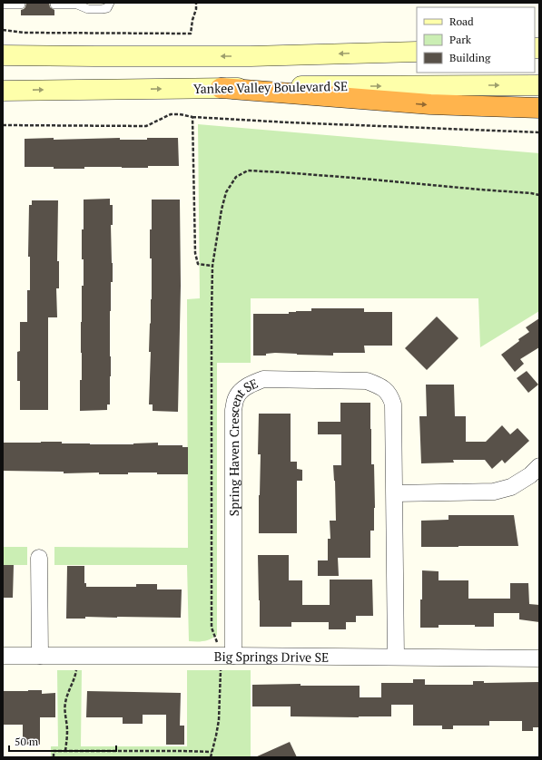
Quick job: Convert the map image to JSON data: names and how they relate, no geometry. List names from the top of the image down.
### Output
{
  "streets": {
    "main road": ["Yankee Valley Boulevard SE"],
    "street": ["Spring Haven Crescent SE", "Big Springs Drive SE"]
  },
  "crossings": [
    ["Spring Haven Crescent SE", "Big Springs Drive SE"]
  ],
  "legend": ["Road", "Park", "Building"],
  "scale_bar": "50 m"
}
